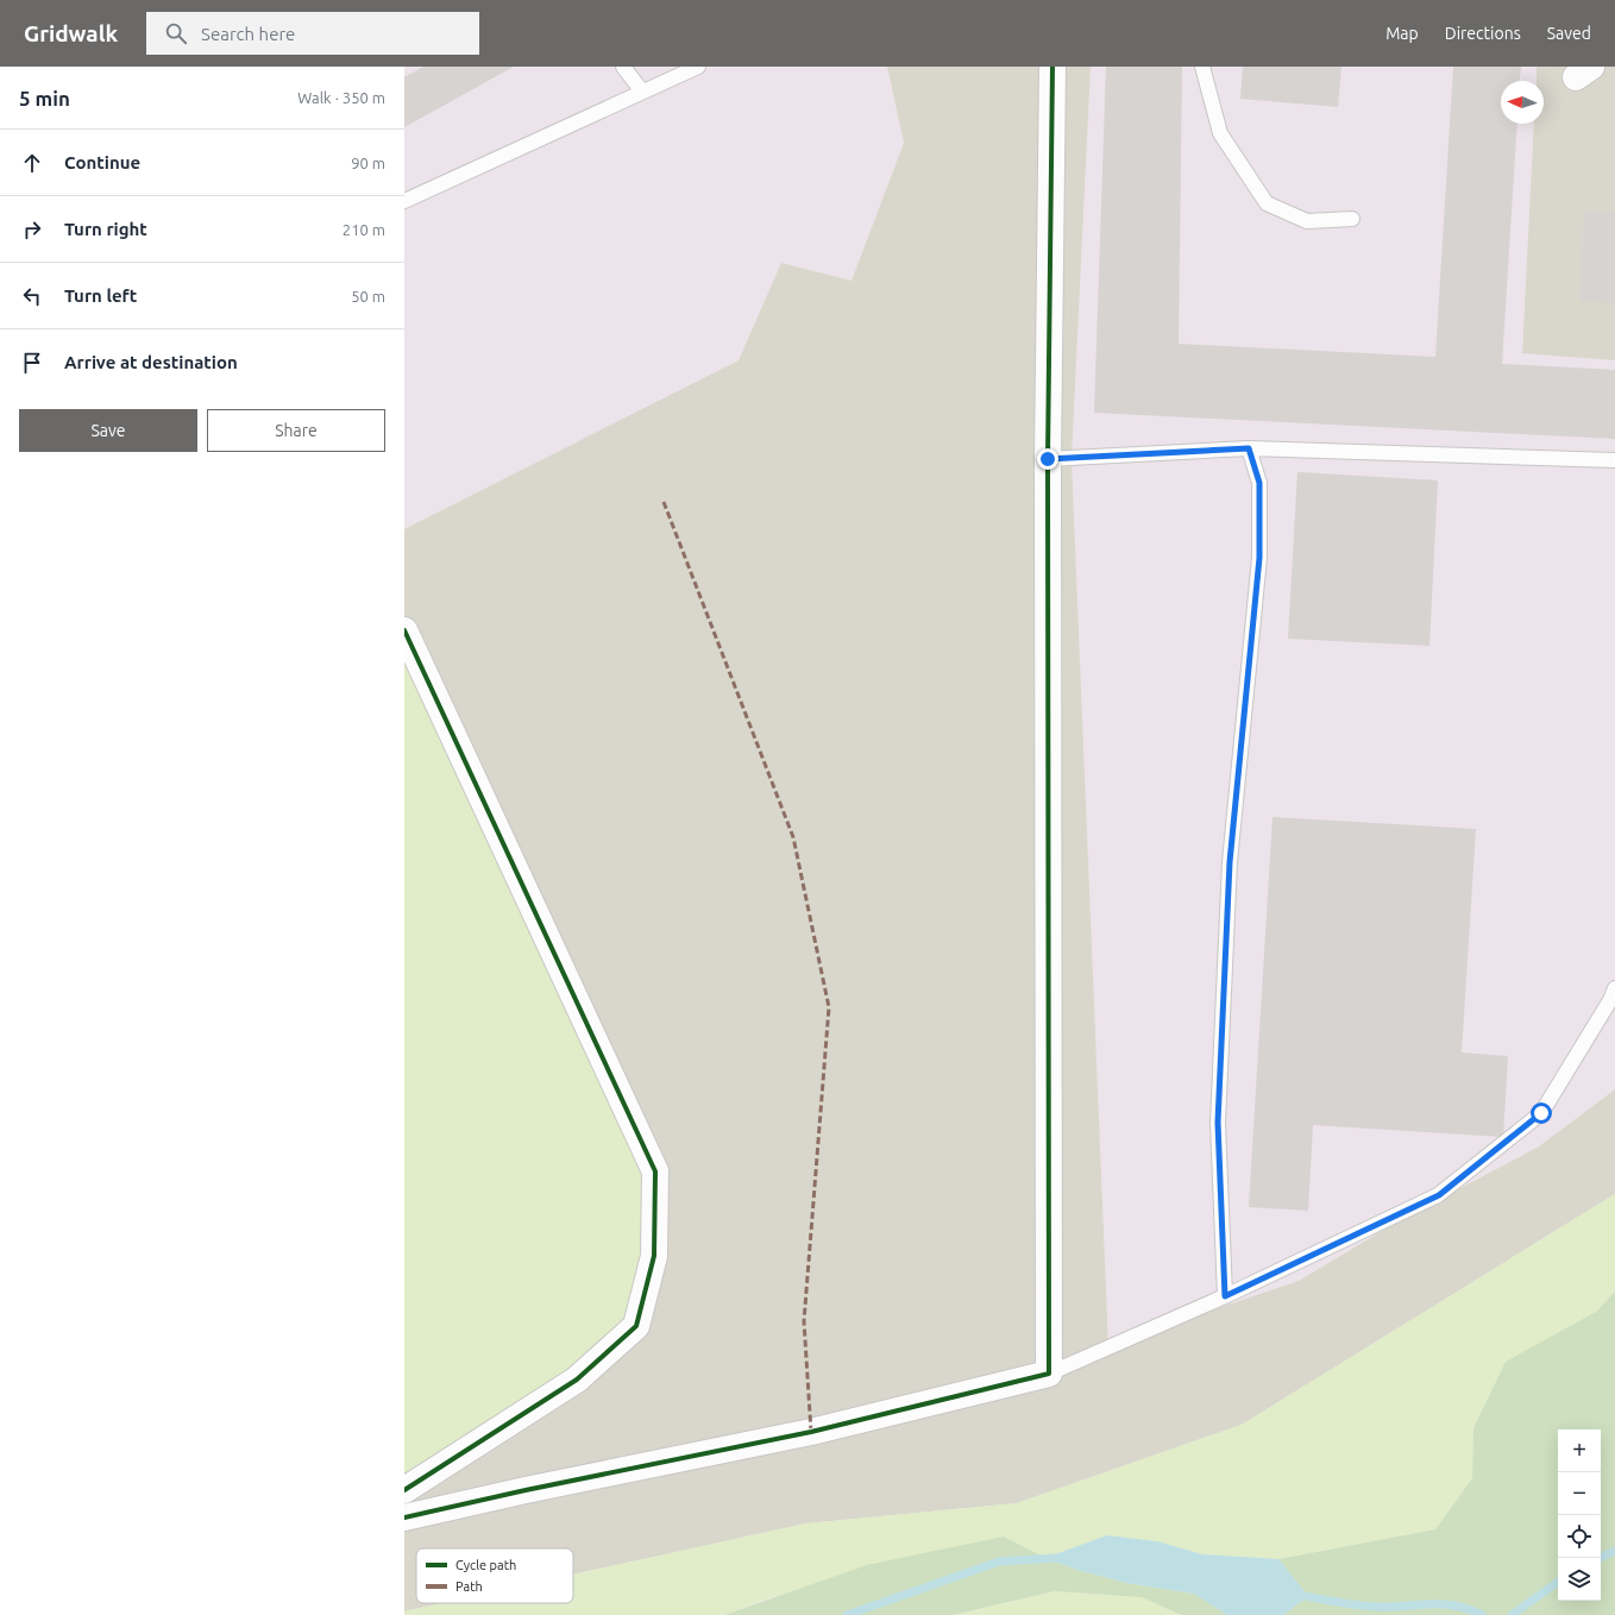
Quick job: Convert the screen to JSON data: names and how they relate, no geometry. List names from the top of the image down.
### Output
{
  "legend": ["Cycle path", "Path"],
  "north": "left",
  "page": {
    "header": "Gridwalk",
    "search": "Search here",
    "nav": ["Map", "Directions", "Saved"],
    "heading": ["5 min", "Walk · 350 m"],
    "list": [
      ["Continue", "90 m"],
      ["Turn right", "210 m"],
      ["Turn left", "50 m"],
      "Arrive at destination"
    ],
    "buttons": ["Save", "Share"],
    "map_buttons": ["+", "−"]
  }
}
